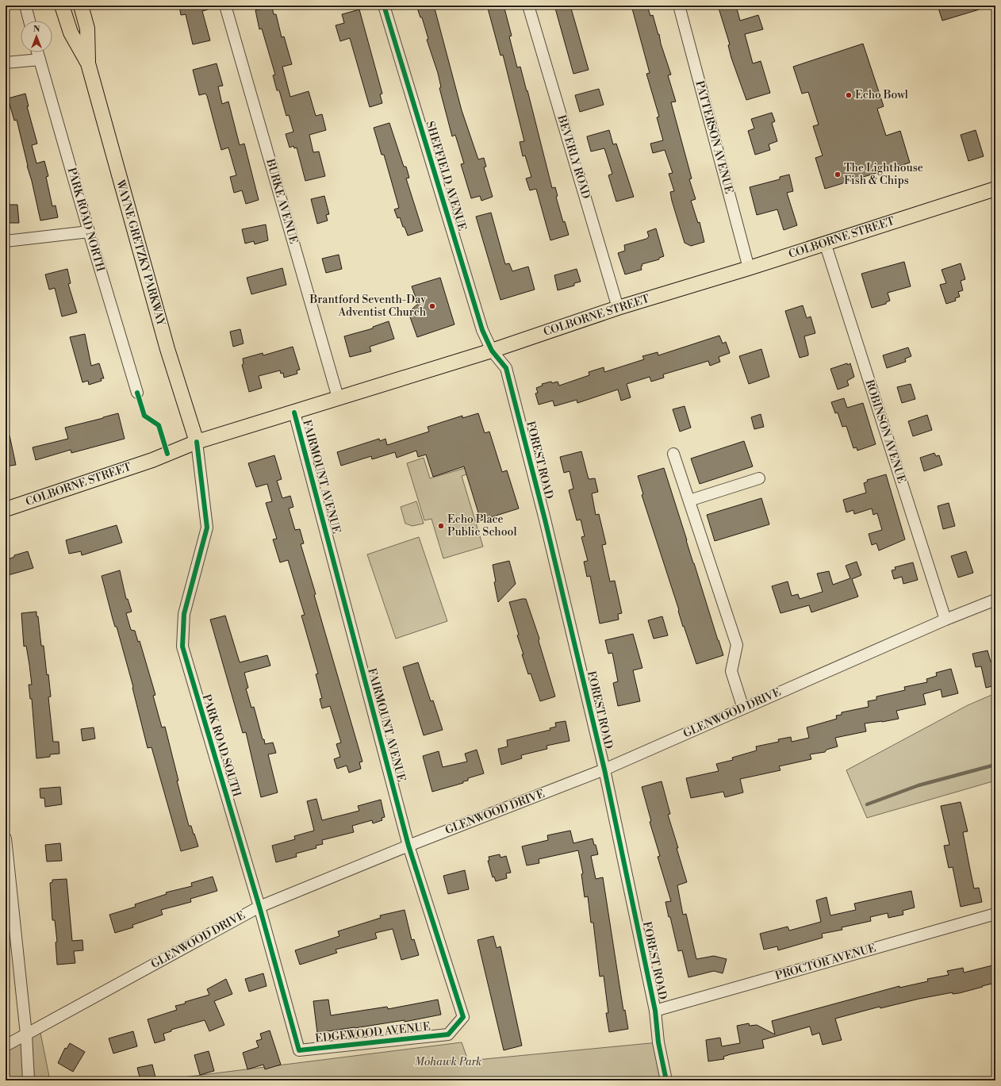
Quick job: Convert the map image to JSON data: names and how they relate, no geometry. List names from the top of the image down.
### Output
{
  "streets": {
    "main road": ["COLBORNE STREET", "WAYNE GRETZKY PARKWAY"],
    "street": [
      "PATTERSON AVENUE",
      "BEVERLY ROAD",
      "SHEFFIELD AVENUE",
      "BURKE AVENUE",
      "PARK ROAD NORTH",
      "ROBINSON AVENUE",
      "FOREST ROAD",
      "FAIRMOUNT AVENUE",
      "GLENWOOD DRIVE",
      "PARK ROAD SOUTH",
      "PROCTOR AVENUE",
      "EDGEWOOD AVENUE"
    ]
  },
  "crossings": [
    ["PATTERSON AVENUE", "COLBORNE STREET"],
    ["BEVERLY ROAD", "COLBORNE STREET"],
    ["SHEFFIELD AVENUE", "COLBORNE STREET"],
    ["SHEFFIELD AVENUE", "FOREST ROAD"],
    ["BURKE AVENUE", "COLBORNE STREET"],
    ["COLBORNE STREET", "WAYNE GRETZKY PARKWAY"],
    ["COLBORNE STREET", "ROBINSON AVENUE"],
    ["COLBORNE STREET", "FOREST ROAD"],
    ["COLBORNE STREET", "FAIRMOUNT AVENUE"],
    ["COLBORNE STREET", "PARK ROAD SOUTH"],
    ["WAYNE GRETZKY PARKWAY", "PARK ROAD SOUTH"],
    ["ROBINSON AVENUE", "GLENWOOD DRIVE"],
    ["FOREST ROAD", "GLENWOOD DRIVE"],
    ["FOREST ROAD", "PROCTOR AVENUE"],
    ["FAIRMOUNT AVENUE", "GLENWOOD DRIVE"],
    ["FAIRMOUNT AVENUE", "EDGEWOOD AVENUE"],
    ["GLENWOOD DRIVE", "PARK ROAD SOUTH"],
    ["PARK ROAD SOUTH", "EDGEWOOD AVENUE"]
  ],
  "parks": ["Mohawk Park"],
  "places": [
    "Echo Bowl",
    "The Lighthouse Fish & Chips",
    "Brantford Seventh-Day Adventist Church",
    "Echo Place Public School"
  ],
  "north": "top"
}
